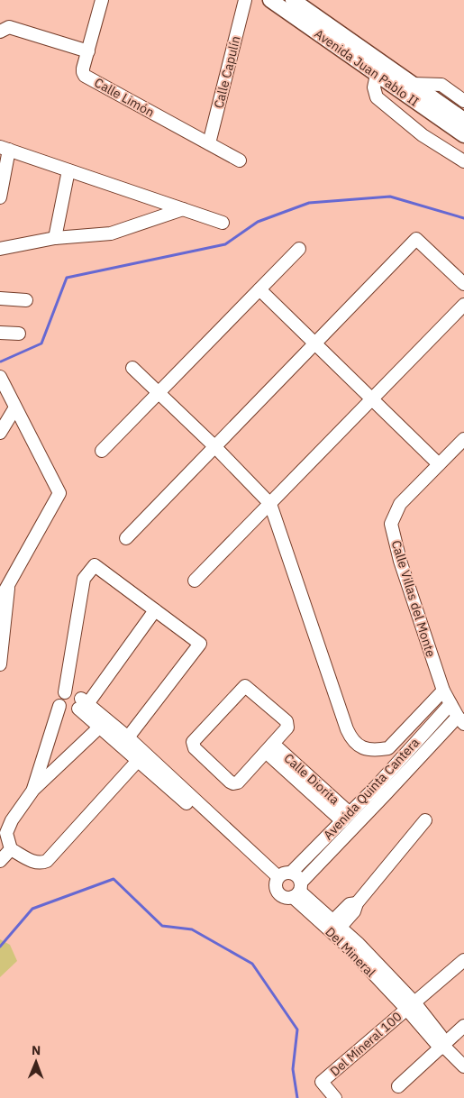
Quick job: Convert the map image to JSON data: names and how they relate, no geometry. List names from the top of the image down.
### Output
{
  "streets": {
    "main road": ["Avenida Juan Pablo II"],
    "street": [
      "Calle Capulín",
      "Calle Limón",
      "Calle Villas del Monte",
      "Calle Diorita",
      "Avenida Quinta Cantera",
      "Del Mineral",
      "Del Mineral 100"
    ]
  },
  "crossings": [
    ["Calle Capulín", "Calle Limón"],
    ["Calle Villas del Monte", "Avenida Quinta Cantera"],
    ["Calle Diorita", "Avenida Quinta Cantera"],
    ["Avenida Quinta Cantera", "Del Mineral"],
    ["Del Mineral", "Del Mineral 100"]
  ],
  "north": "top"
}
